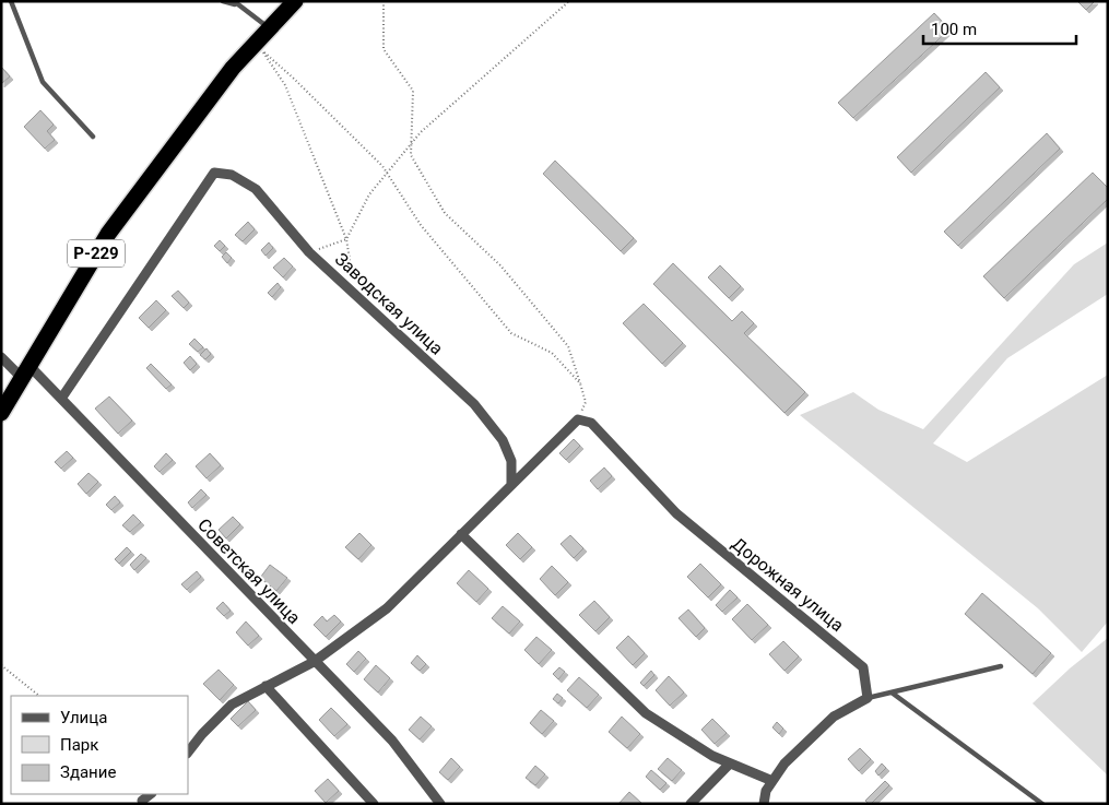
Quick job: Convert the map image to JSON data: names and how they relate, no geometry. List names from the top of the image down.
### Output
{
  "streets": {
    "highway": ["Р-229"],
    "street": ["Заводская улица", "Советская улица", "Дорожная улица"]
  },
  "crossings": [
    ["Р-229", "Советская улица"],
    ["Заводская улица", "Советская улица"]
  ],
  "legend": ["Улица", "Парк", "Здание"],
  "scale_bar": "100 m"
}
